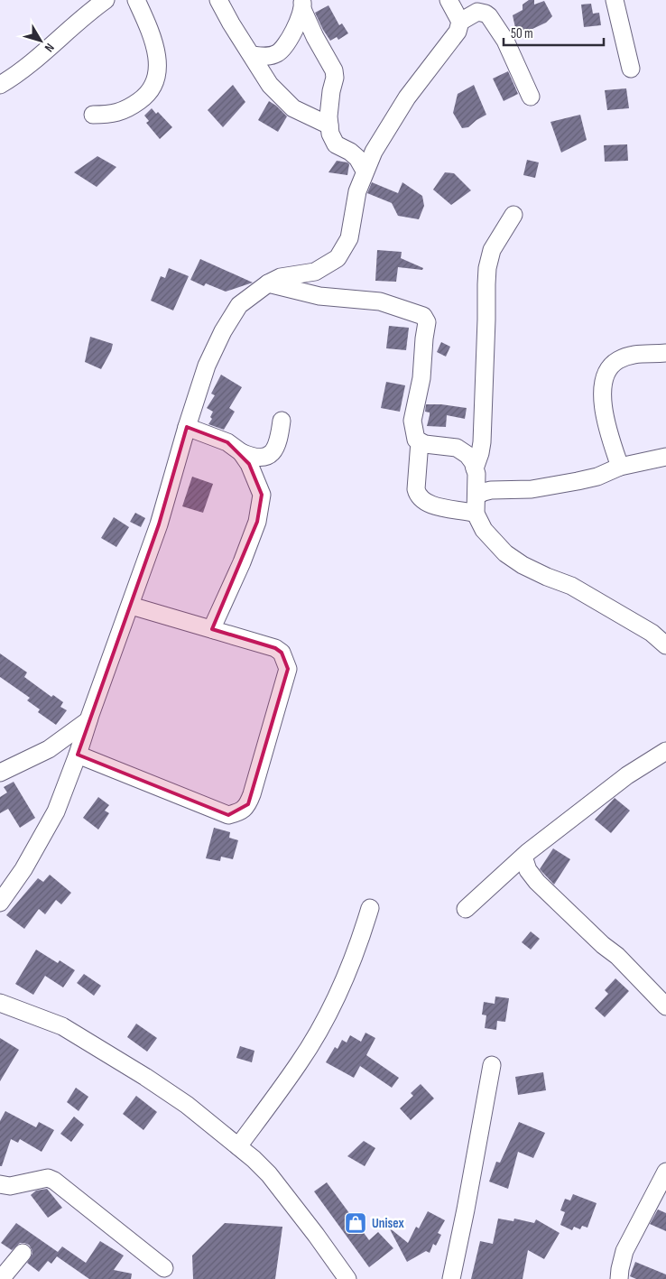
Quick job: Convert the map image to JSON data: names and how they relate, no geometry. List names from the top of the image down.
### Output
{
  "places": {
    "shop": ["Unisex"]
  },
  "scale_bar": "50 m",
  "north": "bottom right"
}
